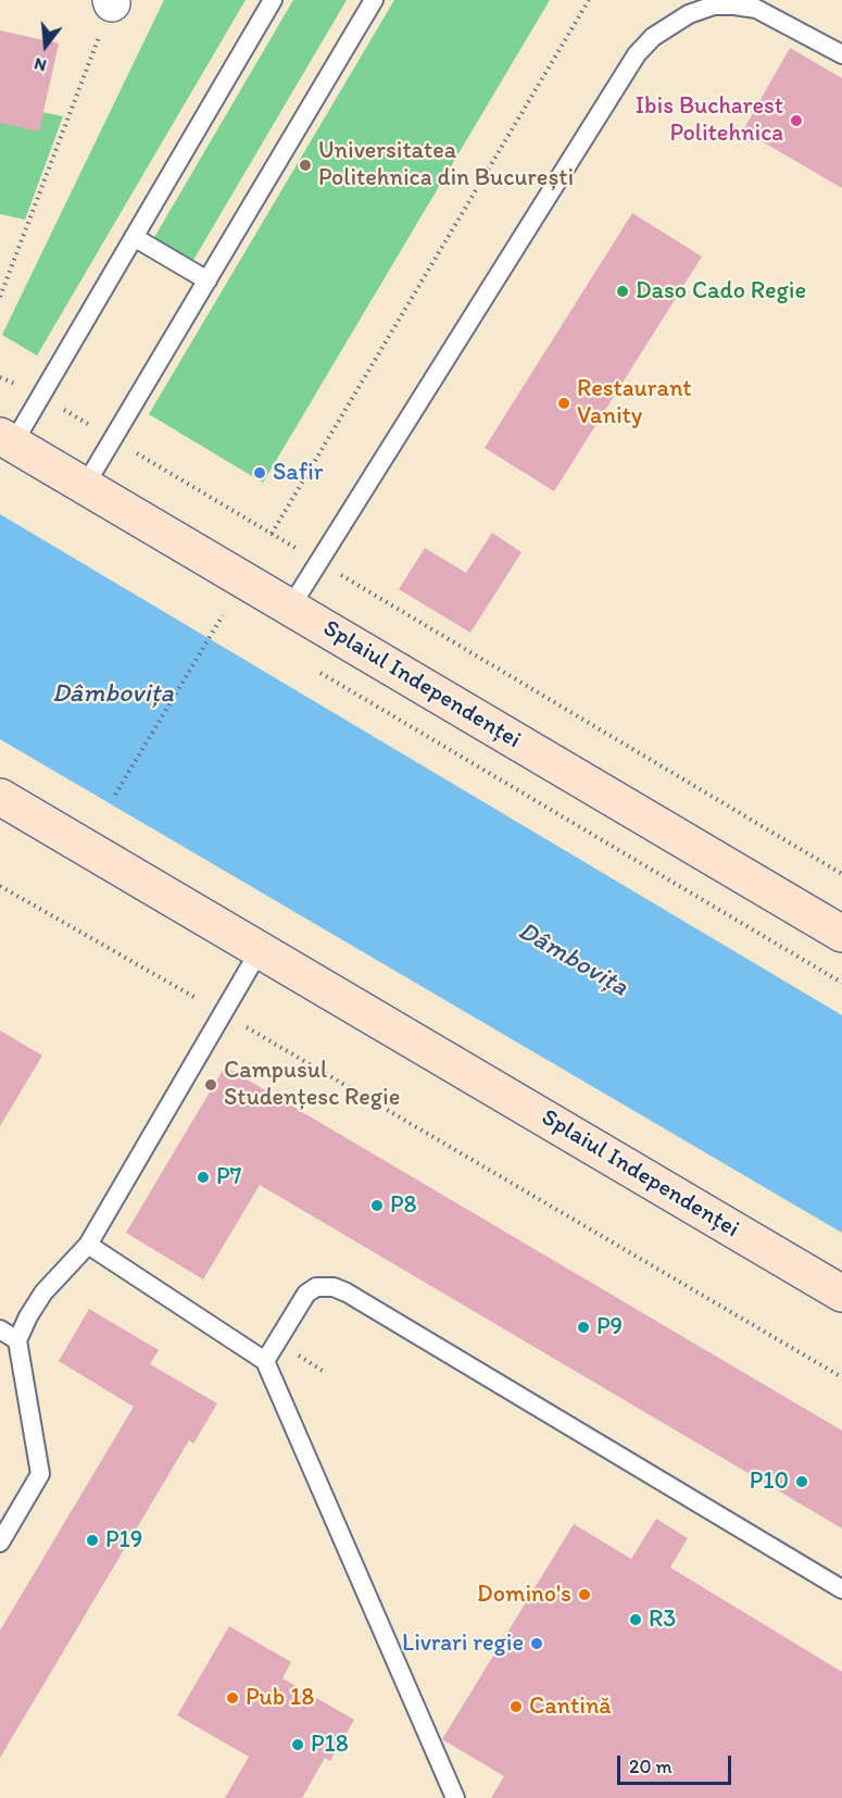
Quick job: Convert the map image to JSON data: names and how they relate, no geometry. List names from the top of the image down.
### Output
{
  "streets": {
    "main road": ["Splaiul Independenței"]
  },
  "water": ["Dâmbovița"],
  "places": [
    "Ibis Bucharest Politehnica",
    "Universitatea Politehnica din București",
    "Daso Cado Regie",
    "Restaurant Vanity",
    "Safir",
    "Campusul Studențesc Regie",
    "P7",
    "P8",
    "P9",
    "P10",
    "P19",
    "Domino's",
    "R3",
    "Livrari regie",
    "Pub 18",
    "Cantină",
    "P18"
  ],
  "scale_bar": "20 m",
  "north": "bottom"
}
